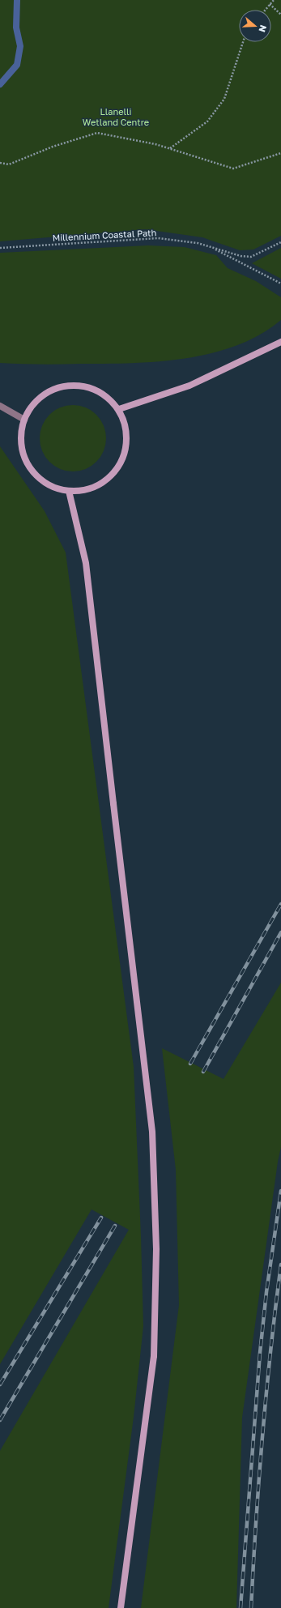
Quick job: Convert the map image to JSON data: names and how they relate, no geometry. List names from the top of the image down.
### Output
{
  "streets": {
    "path": ["Millennium Coastal Path"]
  },
  "parks": ["Llanelli Wetland Centre"],
  "north": "right"
}
